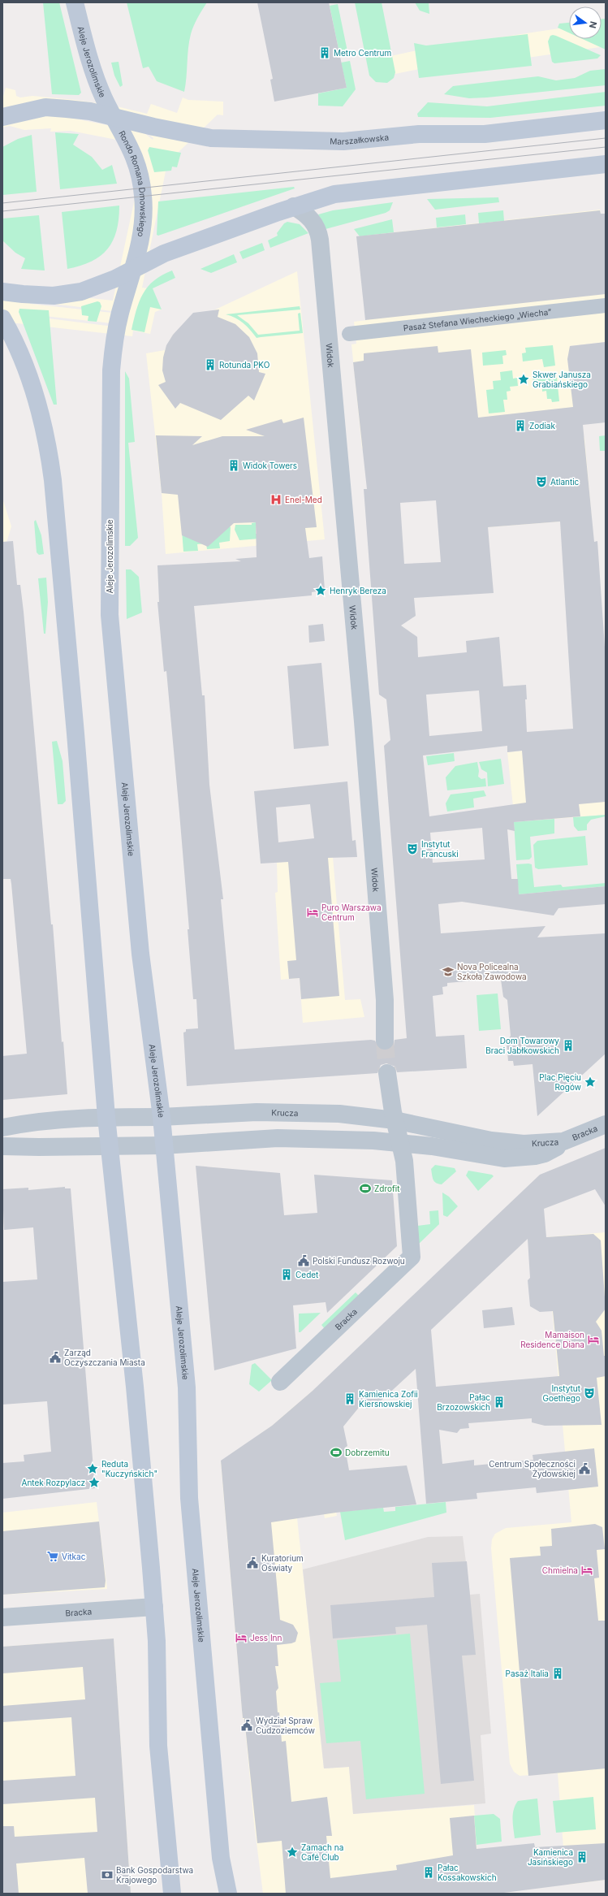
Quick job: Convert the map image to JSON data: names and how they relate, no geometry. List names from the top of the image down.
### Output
{
  "streets": {
    "main road": ["Aleje Jerozolimskie", "Marszałkowska", "Rondo Romana Dmowskiego"],
    "street": [
      "Pasaż Stefana Wiecheckiego „Wiecha”",
      "Widok",
      "Krucza",
      "Bracka"
    ]
  },
  "crossings": [
    ["Aleje Jerozolimskie", "Marszałkowska"],
    ["Aleje Jerozolimskie", "Rondo Romana Dmowskiego"],
    ["Aleje Jerozolimskie", "Krucza"],
    ["Marszałkowska", "Rondo Romana Dmowskiego"],
    ["Krucza", "Bracka"]
  ],
  "places": {
    "building": [
      "Metro Centrum",
      "Rotunda PKO",
      "Zodiak",
      "Widok Towers",
      "Dom Towarowy Braci Jabłkowskich",
      "Cedet",
      "Kamienica Zofii Kiersnowskiej",
      "Pałac Brzozowskich",
      "Pasaż Italia",
      "Kamienica Jasińskiego",
      "Pałac Kossakowskich"
    ],
    "place": [
      "Skwer Janusza Grabiańskiego",
      "Henryk Bereza",
      "Plac Pięciu Rogów",
      "Reduta \"Kuczyńskich\"",
      "Antek Rozpylacz",
      "Zamach na Café Club"
    ],
    "theatre": ["Atlantic", "Instytut Francuski", "Instytut Goethego"],
    "hospital": ["Enel-Med"],
    "hotel": [
      "Puro Warszawa Centrum",
      "Mamaison Residence Diana",
      "Chmielna",
      "Jess Inn"
    ],
    "school or university": ["Nova Policealna Szkoła Zawodowa"],
    "sports": ["Zdrofit", "Dobrzemitu"],
    "public building": [
      "Polski Fundusz Rozwoju",
      "Zarząd Oczyszczania Miasta",
      "Centrum Społeczności Żydowskiej",
      "Kuratorium Oświaty",
      "Wydział Spraw Cudzoziemców"
    ],
    "supermarket": ["Vitkac"],
    "bank": ["Bank Gospodarstwa Krajowego"]
  },
  "north": "right"
}
